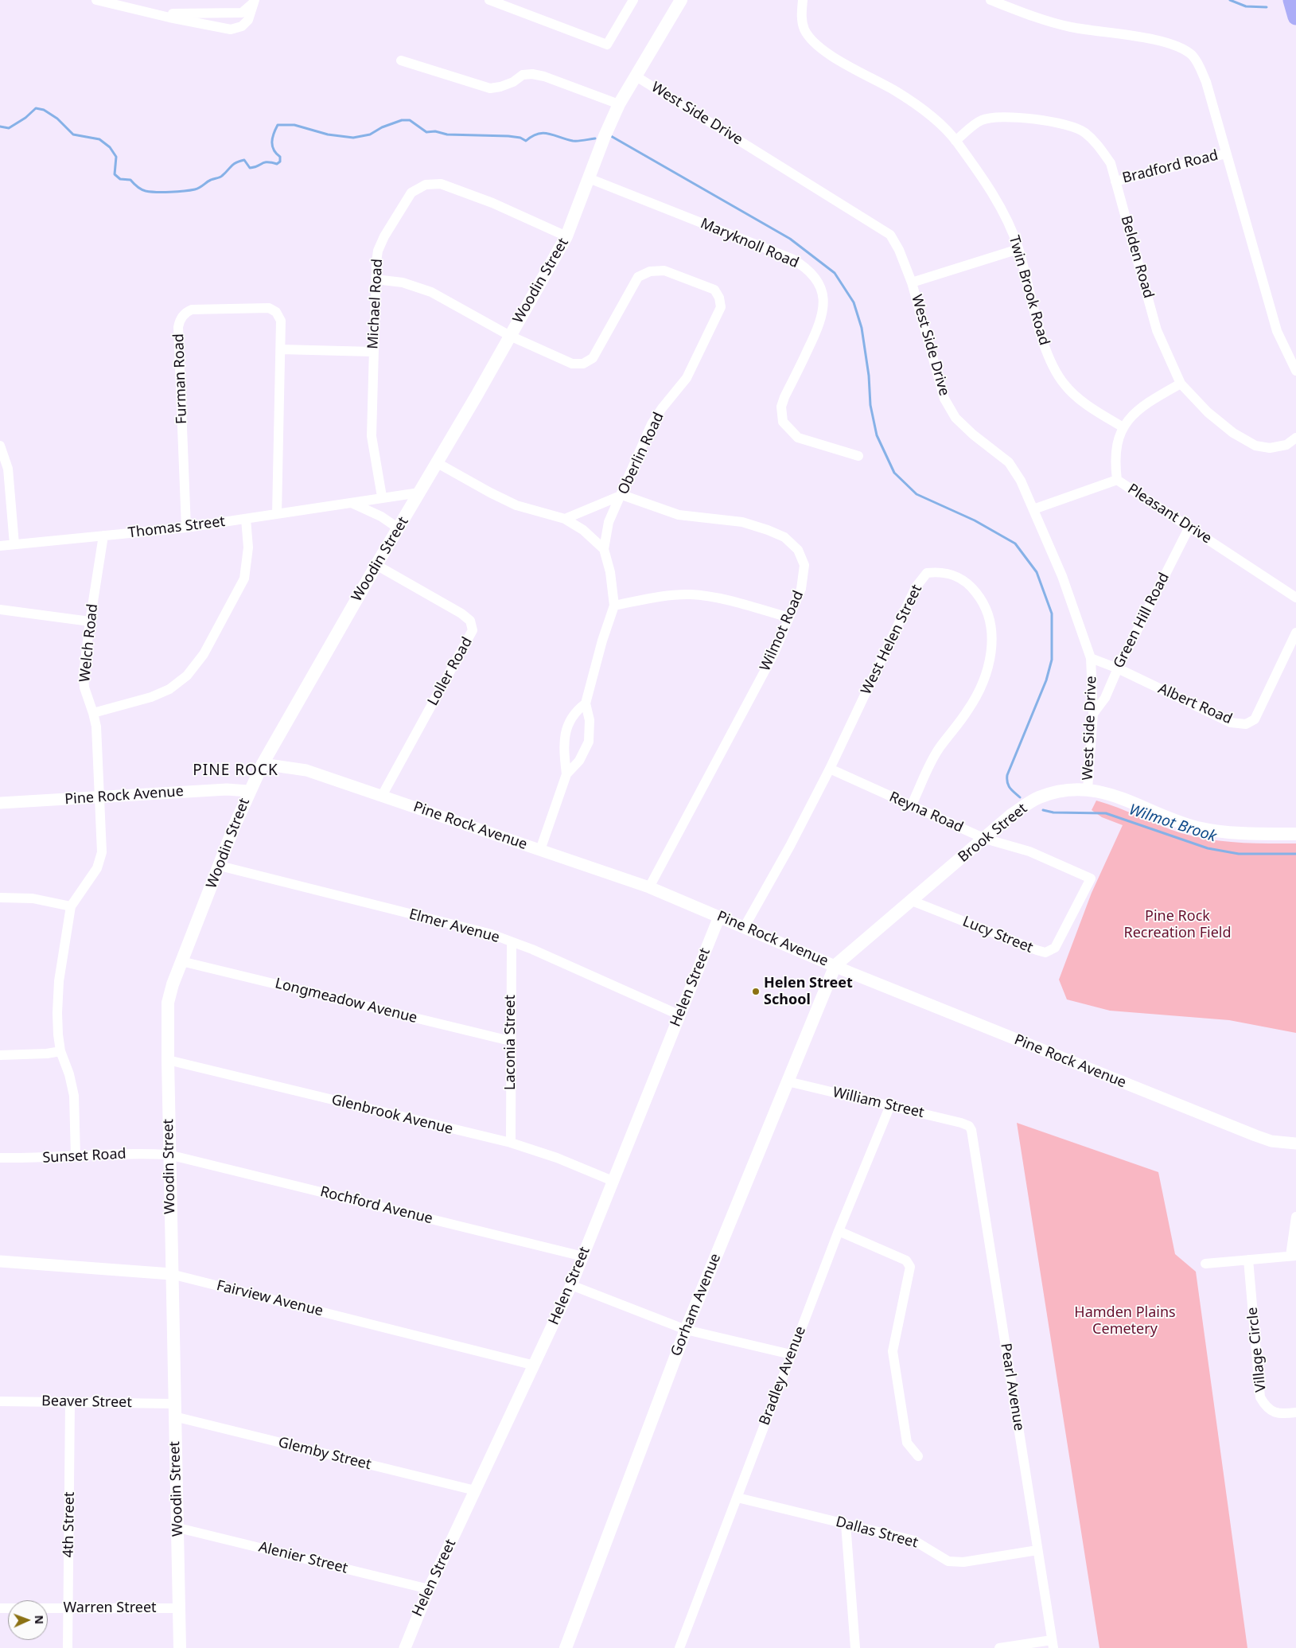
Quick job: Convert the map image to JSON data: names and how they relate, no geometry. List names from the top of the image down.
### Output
{
  "streets": {
    "main road": ["Woodin Street", "Brook Street", "Gorham Avenue"],
    "street": [
      "West Side Drive",
      "Bradford Road",
      "Maryknoll Road",
      "Belden Road",
      "Twin Brook Road",
      "Michael Road",
      "Furman Road",
      "Oberlin Road",
      "Pleasant Drive",
      "Thomas Street",
      "Green Hill Road",
      "Wilmot Road",
      "West Helen Street",
      "Welch Road",
      "Loller Road",
      "Albert Road",
      "Pine Rock Avenue",
      "Reyna Road",
      "Elmer Avenue",
      "Lucy Street",
      "Helen Street",
      "Longmeadow Avenue",
      "Laconia Street",
      "William Street",
      "Glenbrook Avenue",
      "Sunset Road",
      "Rochford Avenue",
      "Fairview Avenue",
      "Village Circle",
      "Bradley Avenue",
      "Pearl Avenue",
      "Beaver Street",
      "Glemby Street",
      "4th Street",
      "Dallas Street",
      "Alenier Street",
      "Warren Street"
    ]
  },
  "crossings": [
    ["West Side Drive", "Woodin Street"],
    ["West Side Drive", "Pleasant Drive"],
    ["West Side Drive", "Green Hill Road"],
    ["West Side Drive", "Albert Road"],
    ["West Side Drive", "Brook Street"],
    ["Bradford Road", "Belden Road"],
    ["Maryknoll Road", "Woodin Street"],
    ["Belden Road", "Twin Brook Road"],
    ["Woodin Street", "Michael Road"],
    ["Woodin Street", "Oberlin Road"],
    ["Woodin Street", "Thomas Street"],
    ["Woodin Street", "Loller Road"],
    ["Woodin Street", "Pine Rock Avenue"],
    ["Woodin Street", "Elmer Avenue"],
    ["Woodin Street", "Longmeadow Avenue"],
    ["Woodin Street", "Glenbrook Avenue"],
    ["Woodin Street", "Sunset Road"],
    ["Woodin Street", "Rochford Avenue"],
    ["Woodin Street", "Fairview Avenue"],
    ["Woodin Street", "Beaver Street"],
    ["Woodin Street", "Glemby Street"],
    ["Woodin Street", "Alenier Street"],
    ["Woodin Street", "Warren Street"],
    ["Michael Road", "Oberlin Road"],
    ["Michael Road", "Thomas Street"],
    ["Furman Road", "Thomas Street"],
    ["Oberlin Road", "Wilmot Road"],
    ["Oberlin Road", "Pine Rock Avenue"],
    ["Pleasant Drive", "Green Hill Road"],
    ["Thomas Street", "Welch Road"],
    ["Green Hill Road", "Albert Road"],
    ["Wilmot Road", "Pine Rock Avenue"],
    ["West Helen Street", "Pine Rock Avenue"],
    ["West Helen Street", "Reyna Road"],
    ["Welch Road", "Pine Rock Avenue"],
    ["Welch Road", "Sunset Road"],
    ["Loller Road", "Pine Rock Avenue"],
    ["Pine Rock Avenue", "Brook Street"],
    ["Pine Rock Avenue", "Helen Street"],
    ["Pine Rock Avenue", "Gorham Avenue"],
    ["Reyna Road", "Brook Street"],
    ["Reyna Road", "Lucy Street"],
    ["Brook Street", "Lucy Street"],
    ["Brook Street", "Gorham Avenue"],
    ["Elmer Avenue", "Helen Street"],
    ["Elmer Avenue", "Laconia Street"],
    ["Helen Street", "Glenbrook Avenue"],
    ["Helen Street", "Rochford Avenue"],
    ["Helen Street", "Fairview Avenue"],
    ["Helen Street", "Glemby Street"],
    ["Helen Street", "Alenier Street"],
    ["Longmeadow Avenue", "Laconia Street"],
    ["Laconia Street", "Glenbrook Avenue"],
    ["William Street", "Gorham Avenue"],
    ["William Street", "Bradley Avenue"],
    ["William Street", "Pearl Avenue"],
    ["Sunset Road", "Rochford Avenue"],
    ["Bradley Avenue", "Dallas Street"],
    ["Pearl Avenue", "Dallas Street"],
    ["Beaver Street", "Glemby Street"],
    ["Beaver Street", "4th Street"],
    ["4th Street", "Warren Street"]
  ],
  "districts": ["PINE ROCK"],
  "water": ["Wilmot Brook"],
  "parks": ["Pine Rock Recreation Field", "Hamden Plains Cemetery"],
  "places": ["Helen Street School"],
  "north": "right"
}
